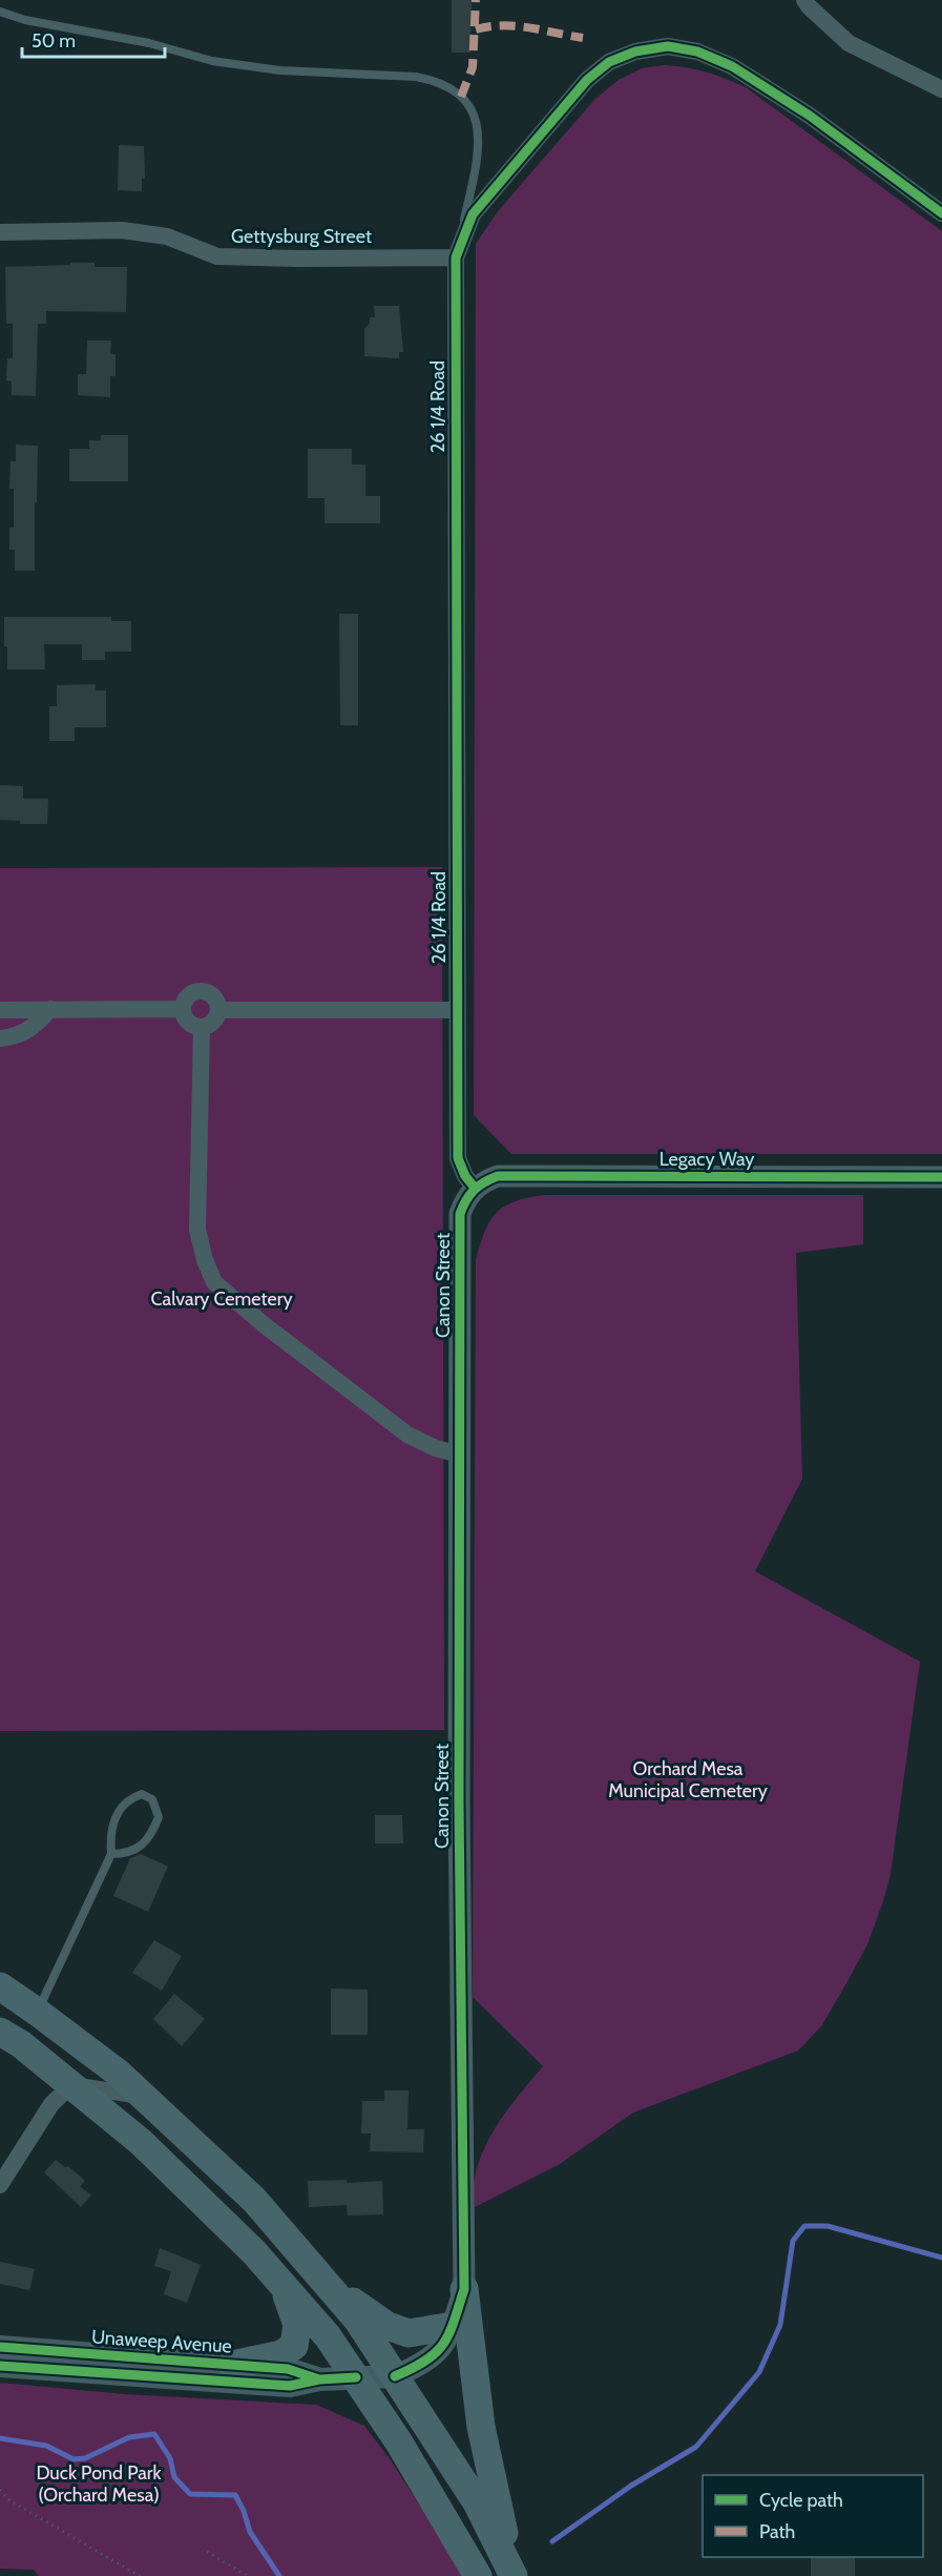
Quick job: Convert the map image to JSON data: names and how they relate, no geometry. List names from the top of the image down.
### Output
{
  "streets": {
    "main road": ["Unaweep Avenue"],
    "street": [
      "Gettysburg Street",
      "26 1/4 Road",
      "Legacy Way",
      "Canon Street"
    ]
  },
  "crossings": [
    ["Gettysburg Street", "26 1/4 Road"],
    ["26 1/4 Road", "Legacy Way"],
    ["26 1/4 Road", "Canon Street"],
    ["Legacy Way", "Canon Street"],
    ["Canon Street", "Unaweep Avenue"]
  ],
  "parks": ["Calvary Cemetery", "Orchard Mesa Municipal Cemetery", "Duck Pond Park (Orchard Mesa)"],
  "legend": ["Cycle path", "Path"],
  "scale_bar": "50 m"
}
